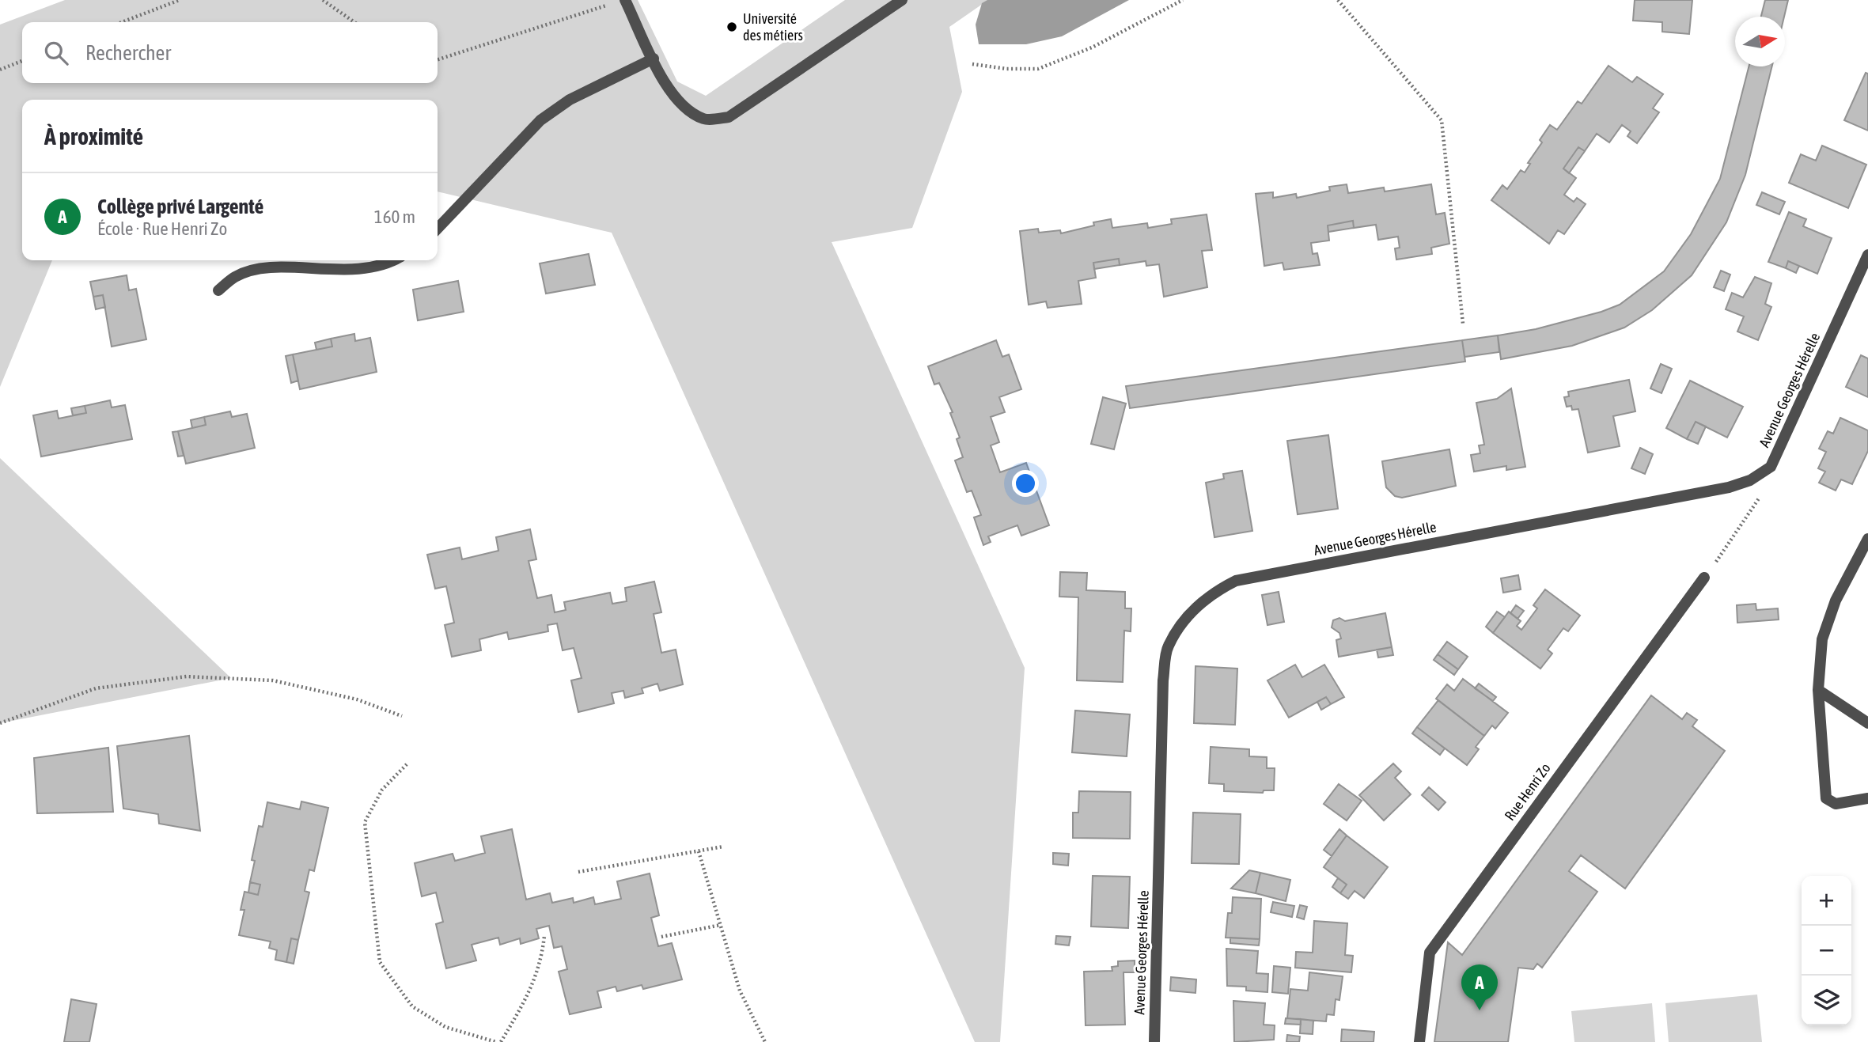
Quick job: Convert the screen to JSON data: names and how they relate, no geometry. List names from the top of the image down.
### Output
{
  "streets": {
    "street": ["Avenue Georges Hérelle", "Rue Henri Zo"]
  },
  "places": ["Université des métiers"],
  "north": "right",
  "page": {
    "search": "Rechercher",
    "heading": "À proximité",
    "list": [
      {
        "mark": "A",
        "name": "Collège privé Largenté",
        "note": "École · Rue Henri Zo",
        "value": "160 m"
      }
    ],
    "map_buttons": ["+", "−"],
    "pins": "A"
  }
}
